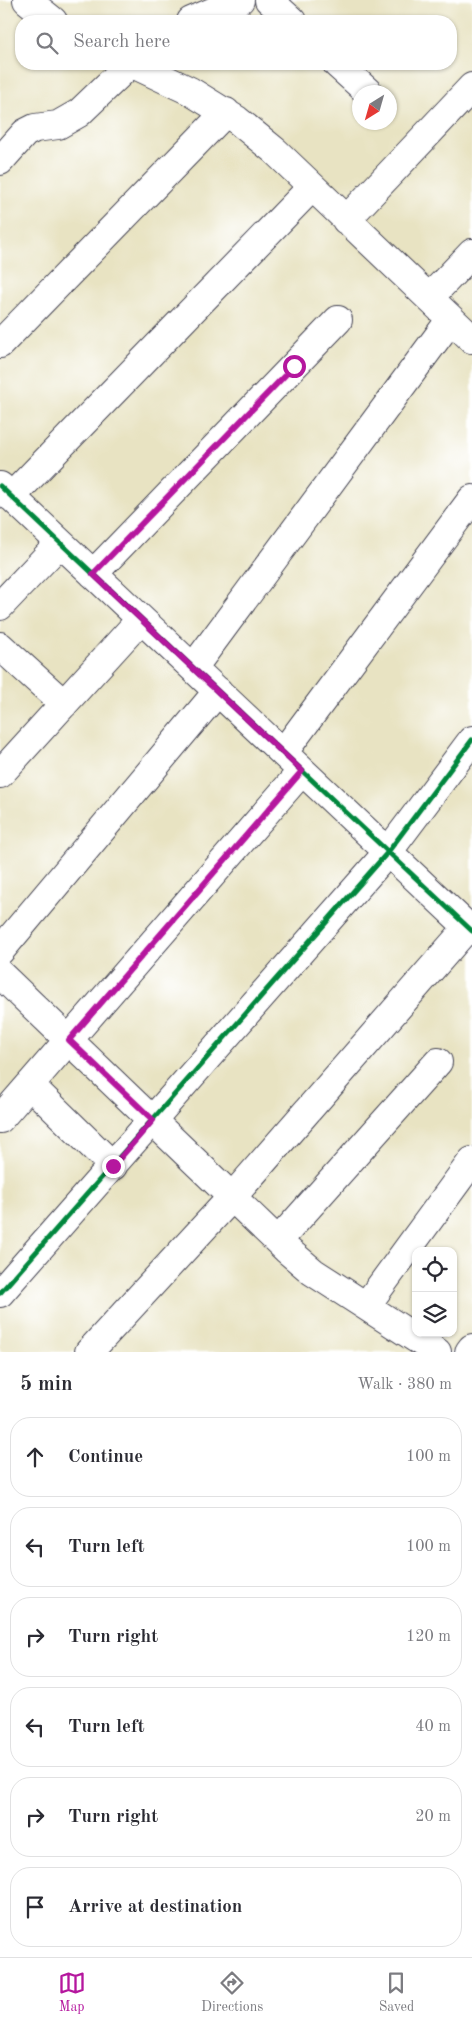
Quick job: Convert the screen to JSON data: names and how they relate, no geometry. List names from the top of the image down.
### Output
{
  "north": "bottom left",
  "page": {
    "search": "Search here",
    "heading": ["5 min", "Walk · 380 m"],
    "list": [
      ["Continue", "100 m"],
      ["Turn left", "100 m"],
      ["Turn right", "120 m"],
      ["Turn left", "40 m"],
      ["Turn right", "20 m"],
      "Arrive at destination"
    ],
    "nav": ["Map", "Directions", "Saved"]
  }
}
